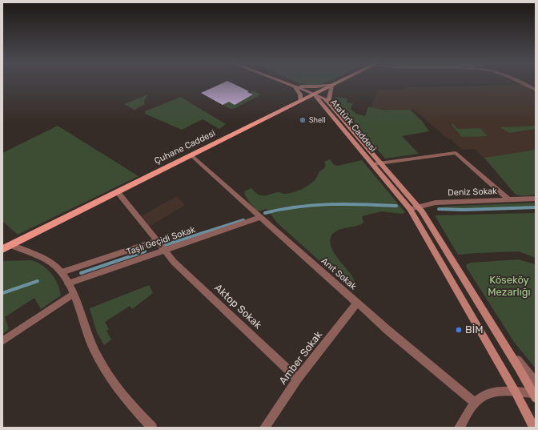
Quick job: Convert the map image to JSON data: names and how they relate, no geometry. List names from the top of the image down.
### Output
{
  "streets": {
    "main road": ["Atatürk Caddesi", "Çuhane Caddesi"],
    "street": [
      "Deniz Sokak",
      "Taşlı Geçidi Sokak",
      "Anıt Sokak",
      "Aktop Sokak",
      "Amber Sokak"
    ]
  },
  "crossings": [
    ["Atatürk Caddesi", "Çuhane Caddesi"],
    ["Atatürk Caddesi", "Deniz Sokak"],
    ["Çuhane Caddesi", "Anıt Sokak"],
    ["Çuhane Caddesi", "Aktop Sokak"],
    ["Taşlı Geçidi Sokak", "Anıt Sokak"],
    ["Taşlı Geçidi Sokak", "Aktop Sokak"],
    ["Anıt Sokak", "Amber Sokak"],
    ["Aktop Sokak", "Amber Sokak"]
  ],
  "parks": ["Köseköy Mezarlığı"],
  "places": ["Shell", "BİM"]
}
